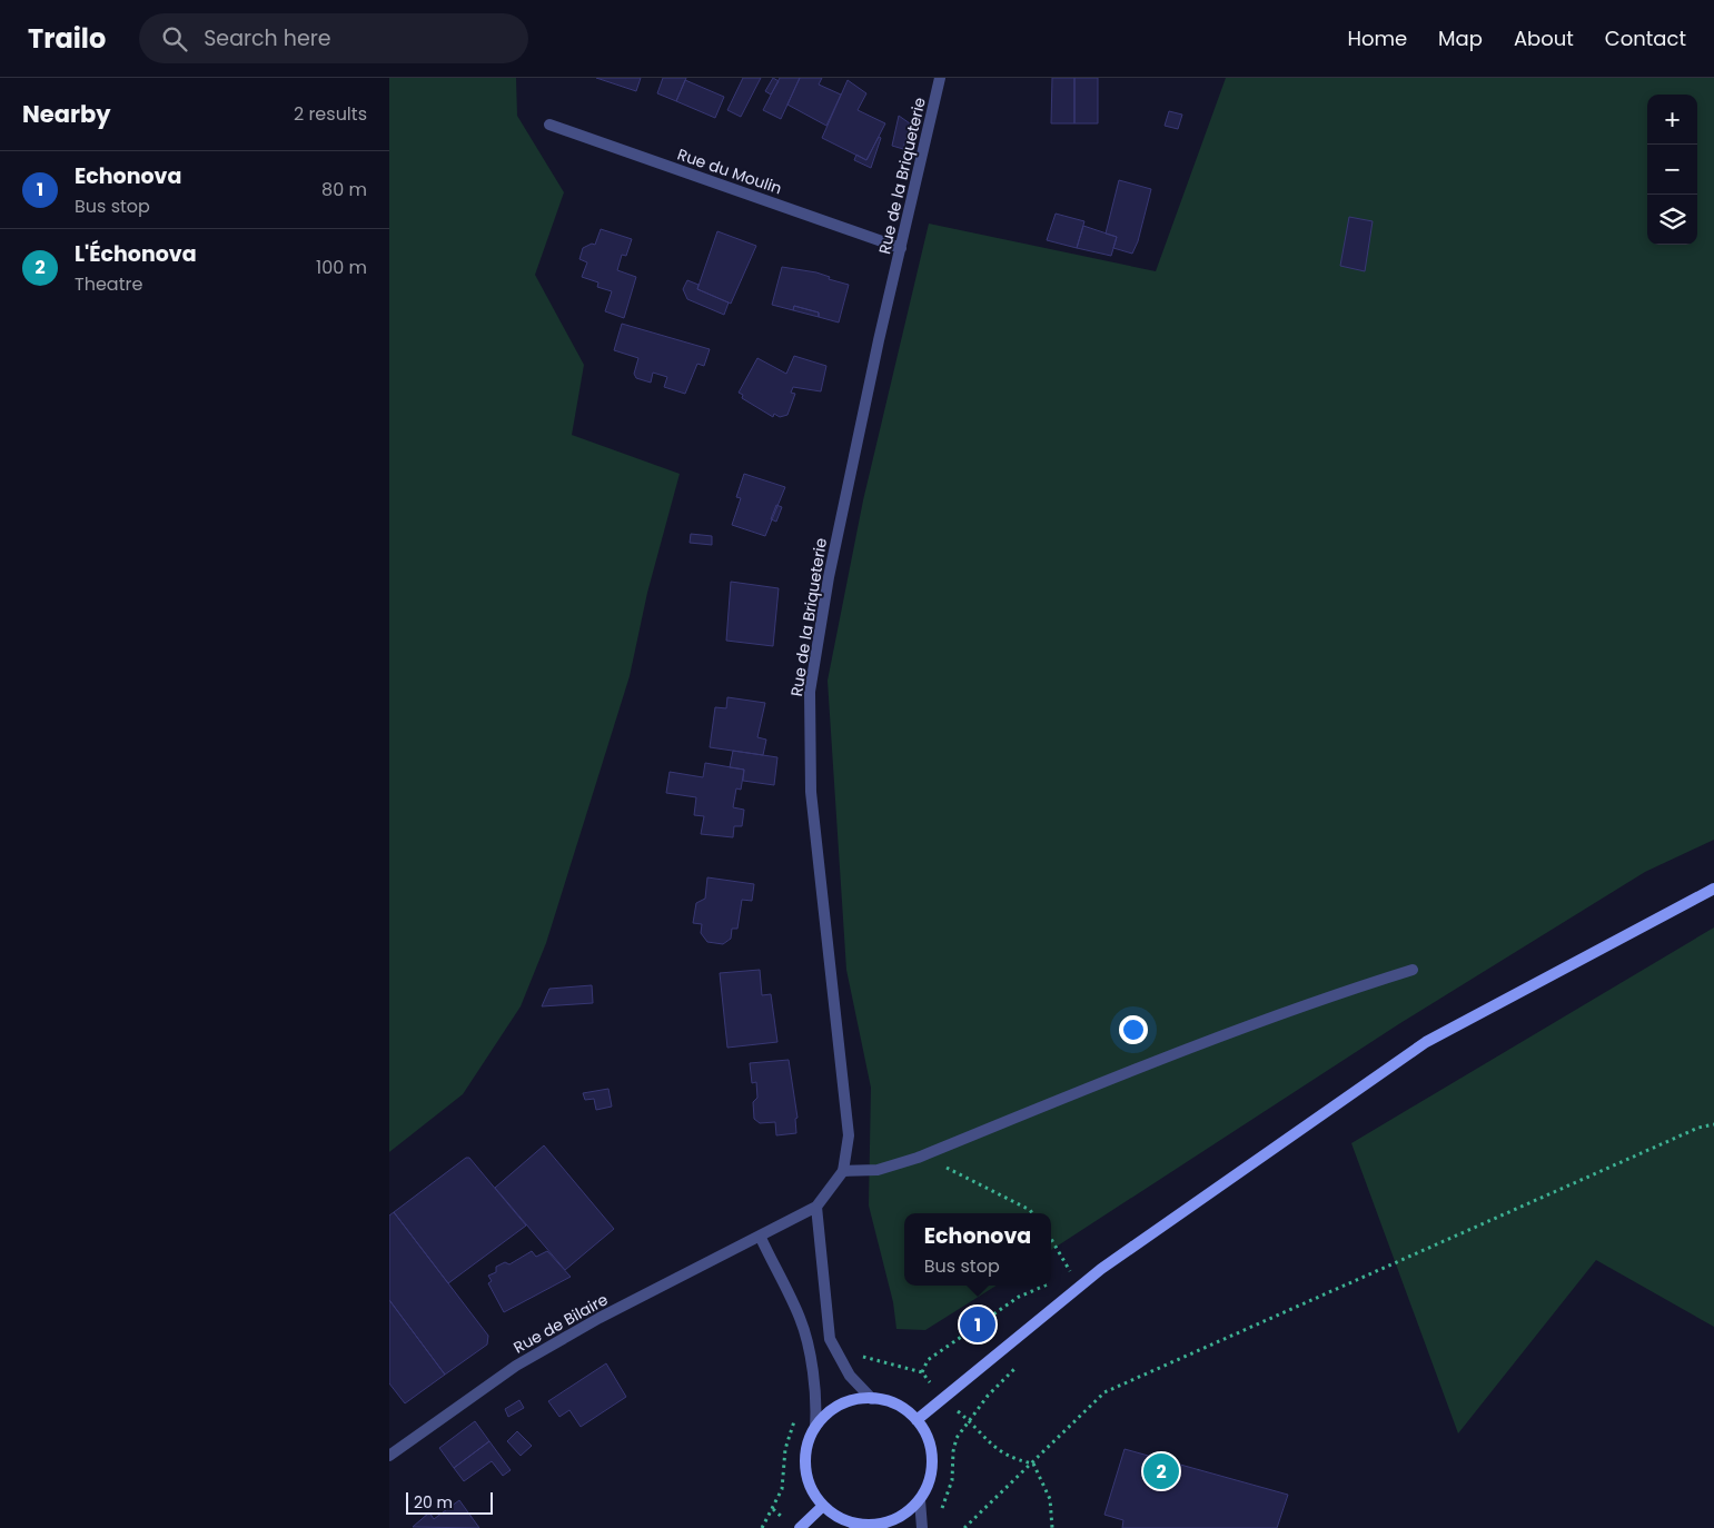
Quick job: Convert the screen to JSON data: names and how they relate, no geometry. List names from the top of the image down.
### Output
{
  "streets": {
    "street": ["Rue du Moulin", "Rue de la Briqueterie", "Rue de Bilaire"]
  },
  "crossings": [
    ["Rue du Moulin", "Rue de la Briqueterie"]
  ],
  "scale_bar": "20 m",
  "page": {
    "header": "Trailo",
    "search": "Search here",
    "nav": [
      "Home",
      "Map",
      "About",
      "Contact"
    ],
    "heading": ["Nearby", "2 results"],
    "map_buttons": ["+", "−"],
    "list": [
      {
        "mark": "1",
        "name": "Echonova",
        "note": "Bus stop",
        "value": "80 m"
      },
      {
        "mark": "2",
        "name": "L'Échonova",
        "note": "Theatre",
        "value": "100 m"
      }
    ],
    "popup": ["Echonova", "Bus stop"],
    "pins": ["1", "2"],
    "scale": "20 m"
  }
}
